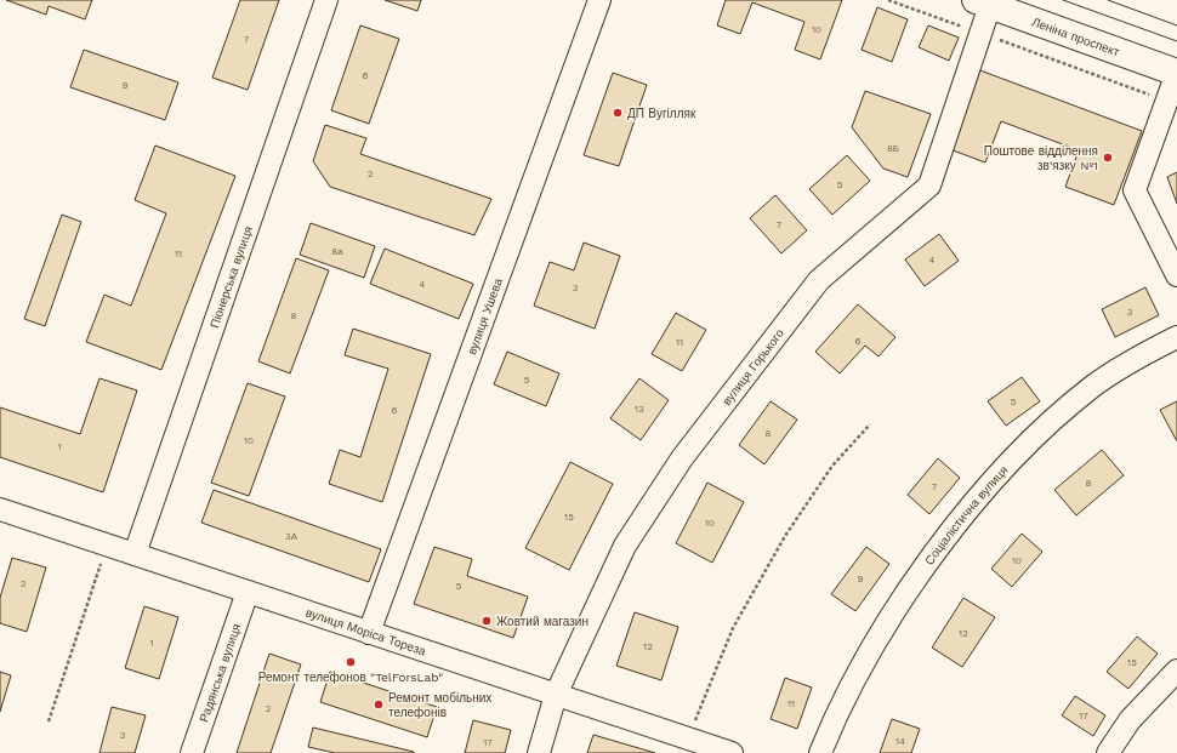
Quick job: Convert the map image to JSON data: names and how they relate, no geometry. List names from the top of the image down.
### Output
{
  "streets": {
    "main road": ["Леніна проспект"],
    "street": [
      "Піонерська вулиця",
      "вулиця Ушева",
      "вулиця Горького",
      "Соціалістична вулиця",
      "вулиця Моріса Тореза",
      "Радянська вулиця"
    ]
  },
  "crossings": [
    ["Леніна проспект", "вулиця Горького"],
    ["Піонерська вулиця", "вулиця Моріса Тореза"],
    ["вулиця Ушева", "вулиця Моріса Тореза"],
    ["вулиця Горького", "вулиця Моріса Тореза"],
    ["вулиця Моріса Тореза", "Радянська вулиця"]
  ],
  "places": [
    "ДП Вугілляк",
    "Поштове відділення зв'язку №1",
    "Жовтий магазин",
    "Ремонт телефонов \"TelForsLab\"",
    "Ремонт мобільних телефонів"
  ],
  "house_numbers": [
    "10",
    "7",
    "6",
    "9",
    "8Б",
    "2",
    "5",
    "7",
    "8а",
    "11",
    "4",
    "4",
    "3",
    "3",
    "8",
    "6",
    "11",
    "5",
    "5",
    "13",
    "6",
    "8",
    "10",
    "1",
    "8",
    "7",
    "15",
    "10",
    "3А",
    "10",
    "9",
    "2",
    "5",
    "12",
    "1",
    "12",
    "15",
    "11",
    "2",
    "17",
    "3",
    "14",
    "17"
  ]
}
